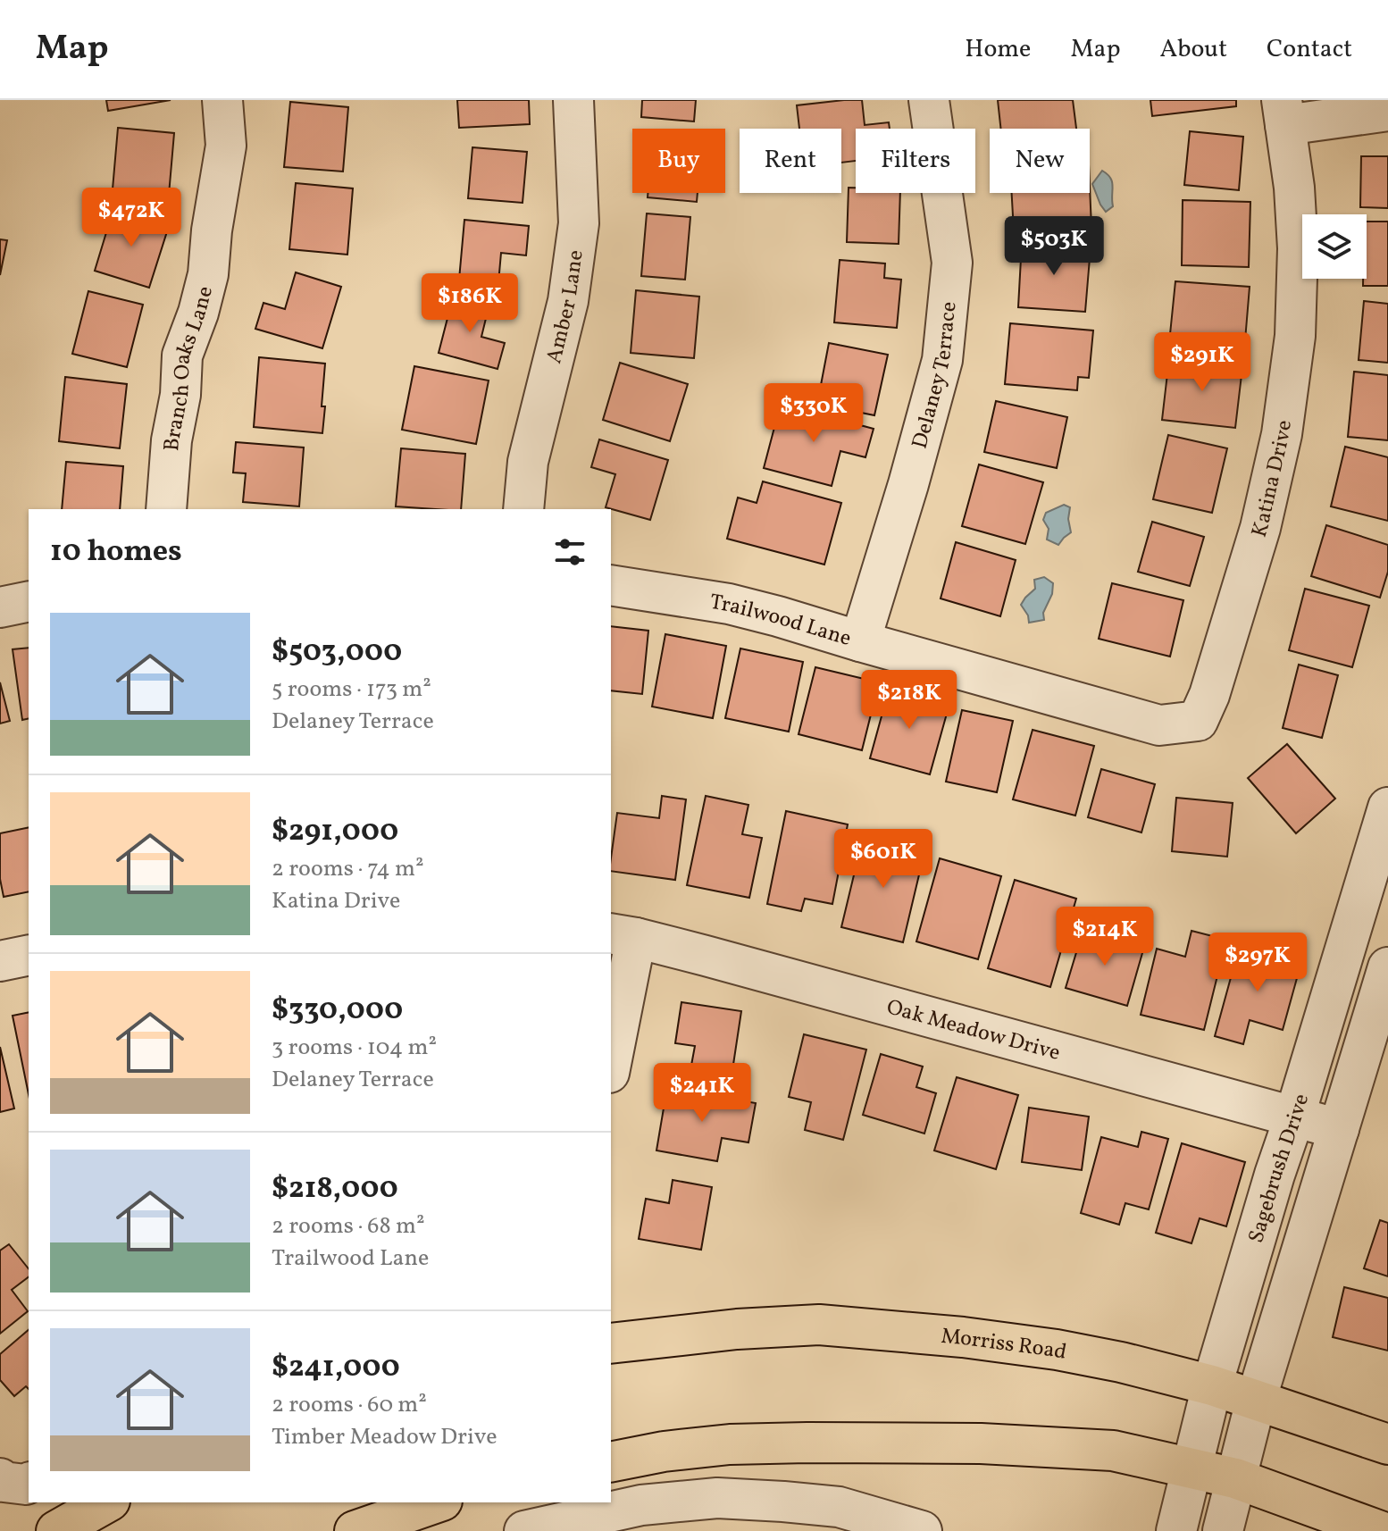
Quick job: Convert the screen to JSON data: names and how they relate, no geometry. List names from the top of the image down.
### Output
{
  "streets": {
    "main road": ["Morriss Road"],
    "street": [
      "Amber Lane",
      "Branch Oaks Lane",
      "Delaney Terrace",
      "Katina Drive",
      "Trailwood Lane",
      "Oak Meadow Drive",
      "Sagebrush Drive"
    ]
  },
  "crossings": [
    ["Delaney Terrace", "Trailwood Lane"],
    ["Katina Drive", "Trailwood Lane"],
    ["Oak Meadow Drive", "Sagebrush Drive"],
    ["Sagebrush Drive", "Morriss Road"]
  ],
  "page": {
    "header": "Map",
    "nav": [
      "Home",
      "Map",
      "About",
      "Contact"
    ],
    "chip": [
      "Buy",
      "Rent",
      "Filters",
      "New"
    ],
    "price": [
      "$472K",
      "$503K",
      "$186K",
      "$291K",
      "$330K",
      "$218K",
      "$601K",
      "$214K",
      "$297K",
      "$241K"
    ],
    "heading": "10 homes",
    "list": [
      {
        "name": "$503,000",
        "note": "5 rooms · 173 m² · Delaney Terrace"
      },
      {
        "name": "$291,000",
        "note": "2 rooms · 74 m² · Katina Drive"
      },
      {
        "name": "$330,000",
        "note": "3 rooms · 104 m² · Delaney Terrace"
      },
      {
        "name": "$218,000",
        "note": "2 rooms · 68 m² · Trailwood Lane"
      },
      {
        "name": "$241,000",
        "note": "2 rooms · 60 m² · Timber Meadow Drive"
      }
    ]
  }
}
